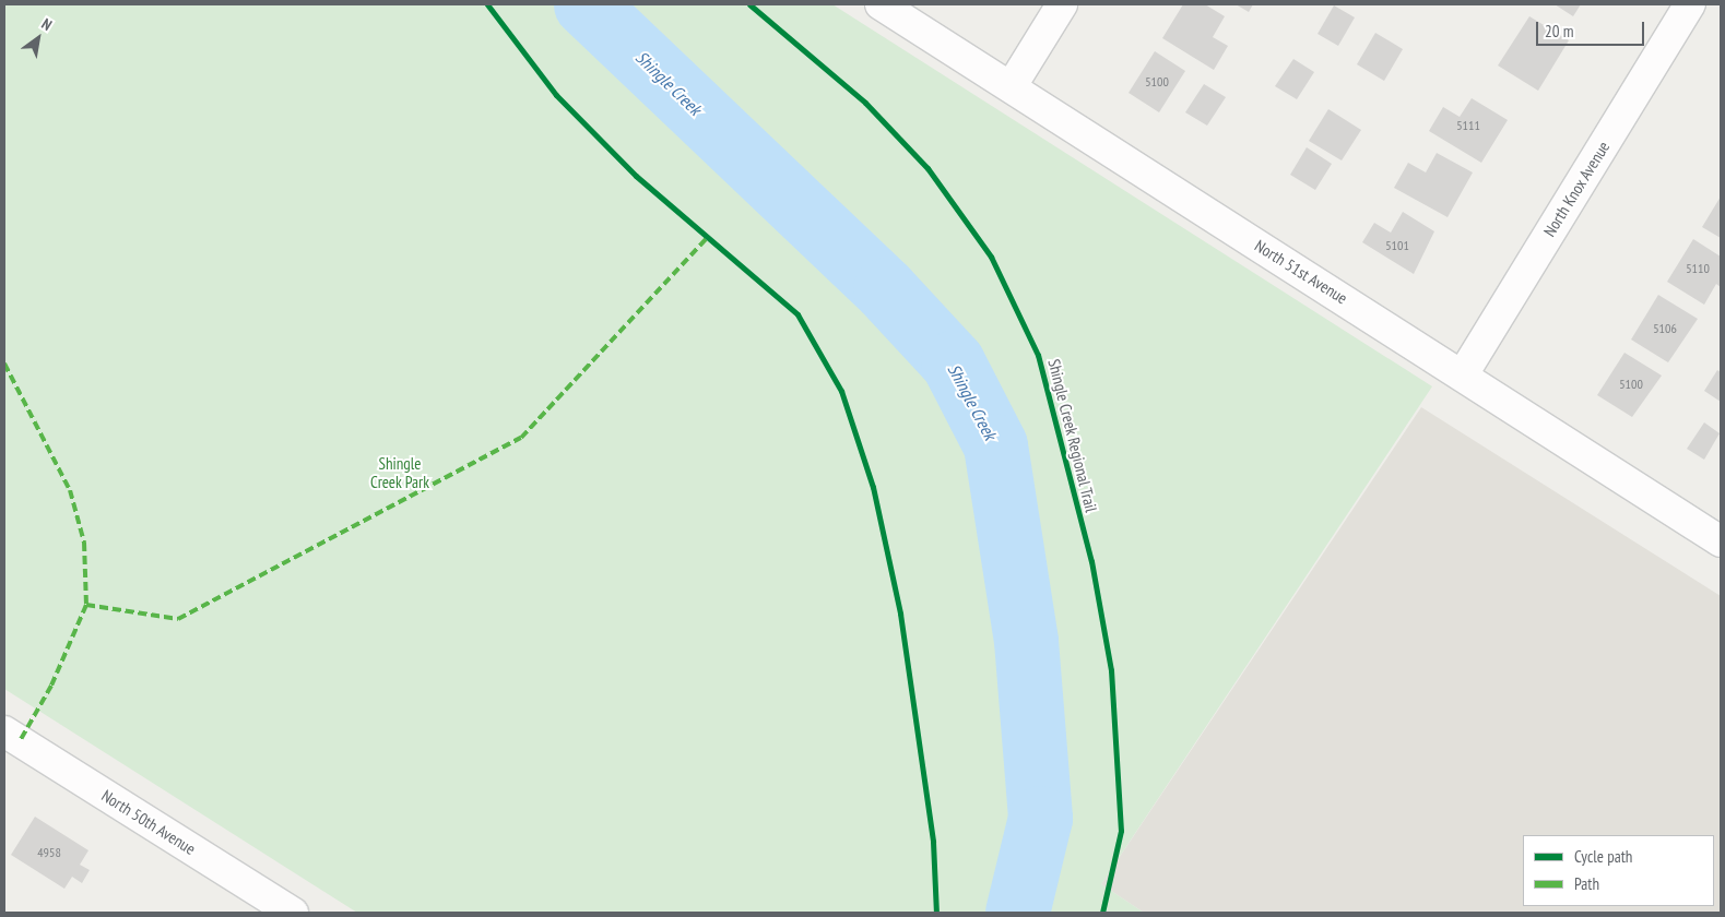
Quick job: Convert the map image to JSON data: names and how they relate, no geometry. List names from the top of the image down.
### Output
{
  "streets": {
    "street": ["North Knox Avenue", "North 51st Avenue", "North 50th Avenue"],
    "cycle path": ["Shingle Creek Regional Trail"]
  },
  "crossings": [
    ["North Knox Avenue", "North 51st Avenue"]
  ],
  "water": ["Shingle Creek"],
  "parks": ["Shingle Creek Park"],
  "house_numbers": [
    "5100",
    "5111",
    "5101",
    "5110",
    "5106",
    "5100",
    "4958"
  ],
  "legend": ["Cycle path", "Path"],
  "scale_bar": "20 m",
  "north": "top right"
}
